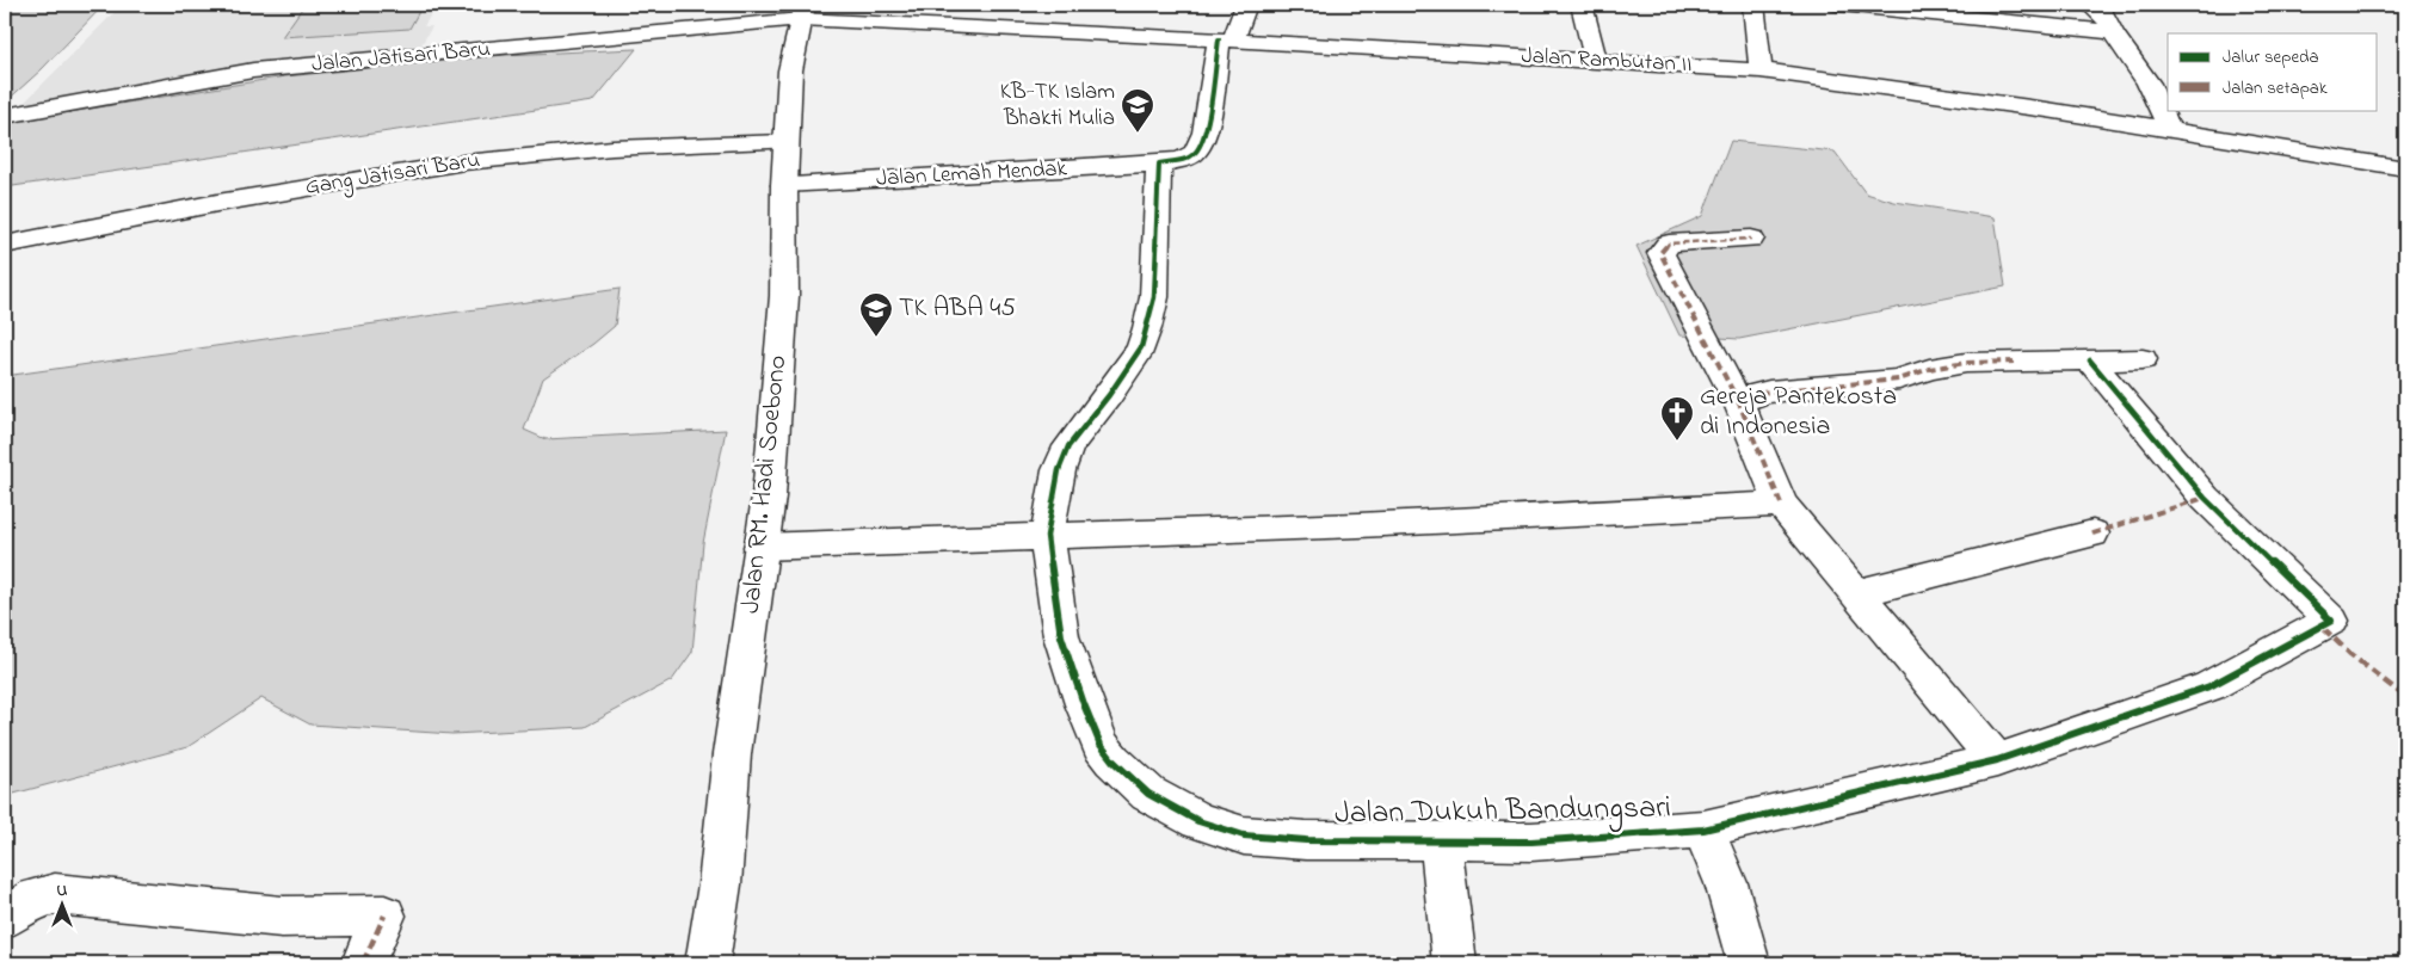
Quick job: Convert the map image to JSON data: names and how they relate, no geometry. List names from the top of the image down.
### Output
{
  "streets": {
    "street": [
      "Jalan Jatisari Baru",
      "Jalan Rambutan II",
      "Gang Jatisari Baru",
      "Jalan Lemah Mendak",
      "Jalan RM. Hadi Soebono",
      "Jalan Dukuh Bandungsari"
    ]
  },
  "crossings": [
    ["Jalan Jatisari Baru", "Jalan Rambutan II"],
    ["Jalan Jatisari Baru", "Jalan RM. Hadi Soebono"],
    ["Jalan Rambutan II", "Jalan Lemah Mendak"],
    ["Jalan Rambutan II", "Jalan RM. Hadi Soebono"],
    ["Gang Jatisari Baru", "Jalan RM. Hadi Soebono"],
    ["Jalan Lemah Mendak", "Jalan RM. Hadi Soebono"]
  ],
  "places": {
    "school or university": ["KB-TK Islam Bhakti Mulia", "TK ABA 45"],
    "church": ["Gereja Pantekosta di Indonesia"]
  },
  "legend": ["Jalur sepeda", "Jalan setapak"],
  "north": "top"
}
